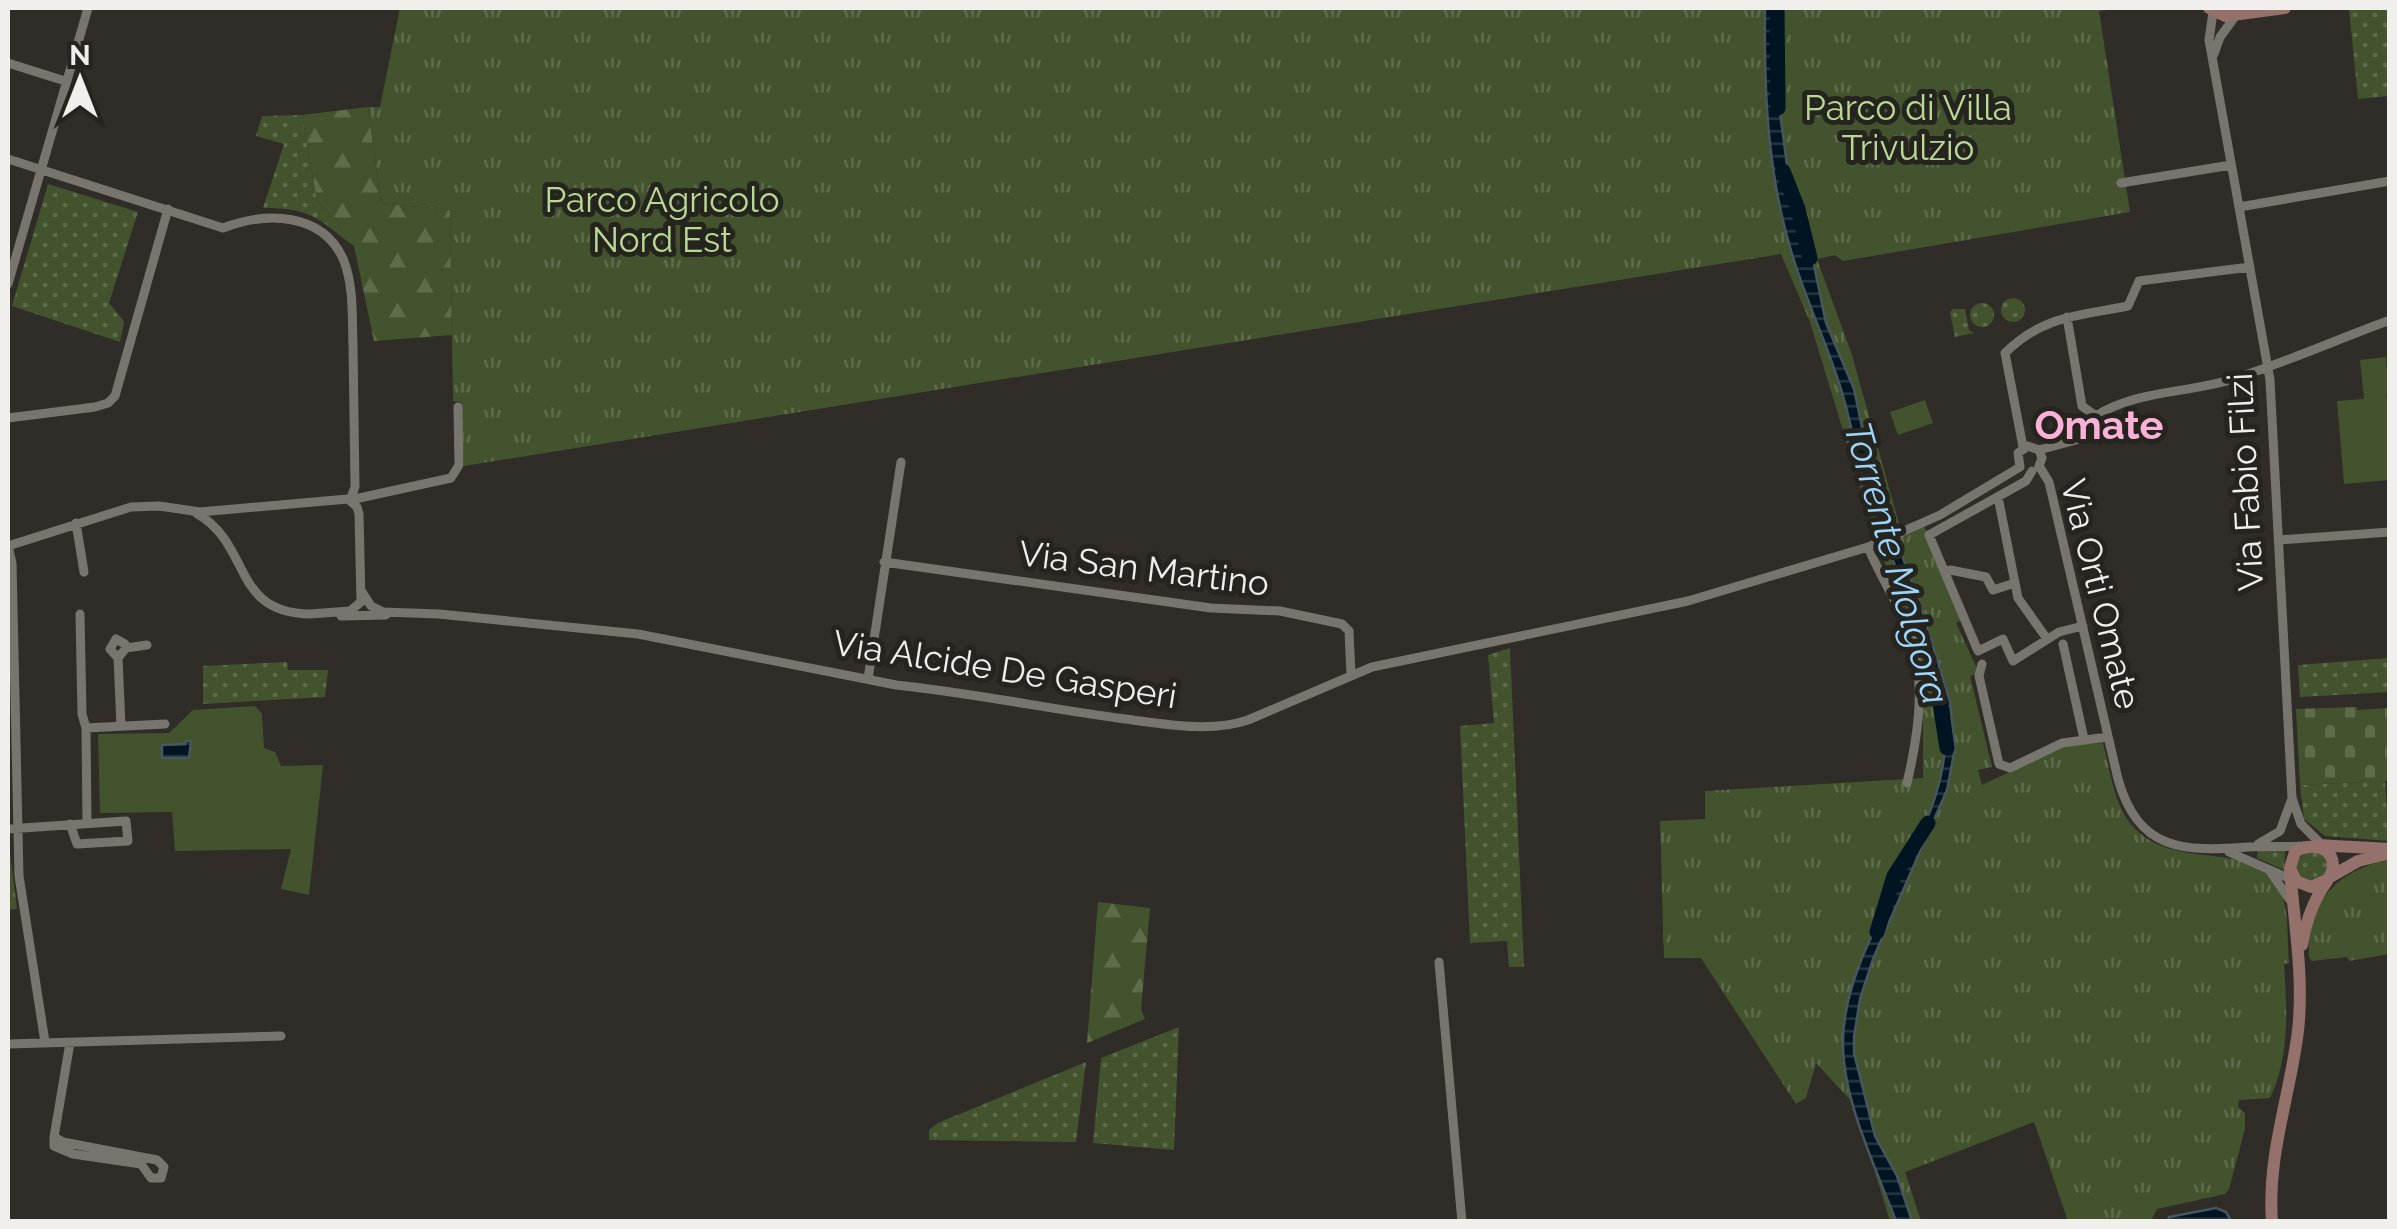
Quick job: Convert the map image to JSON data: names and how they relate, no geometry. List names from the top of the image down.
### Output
{
  "streets": {
    "street": [
      "Via Fabio Filzi",
      "Via San Martino",
      "Via Orti Omate",
      "Via Alcide De Gasperi"
    ]
  },
  "crossings": [
    ["Via Fabio Filzi", "Via Orti Omate"],
    ["Via San Martino", "Via Alcide De Gasperi"],
    ["Via Orti Omate", "Via Alcide De Gasperi"]
  ],
  "districts": ["Omate"],
  "water": ["Torrente Molgora"],
  "parks": ["Parco di Villa Trivulzio", "Parco Agricolo Nord Est"],
  "north": "top"
}
